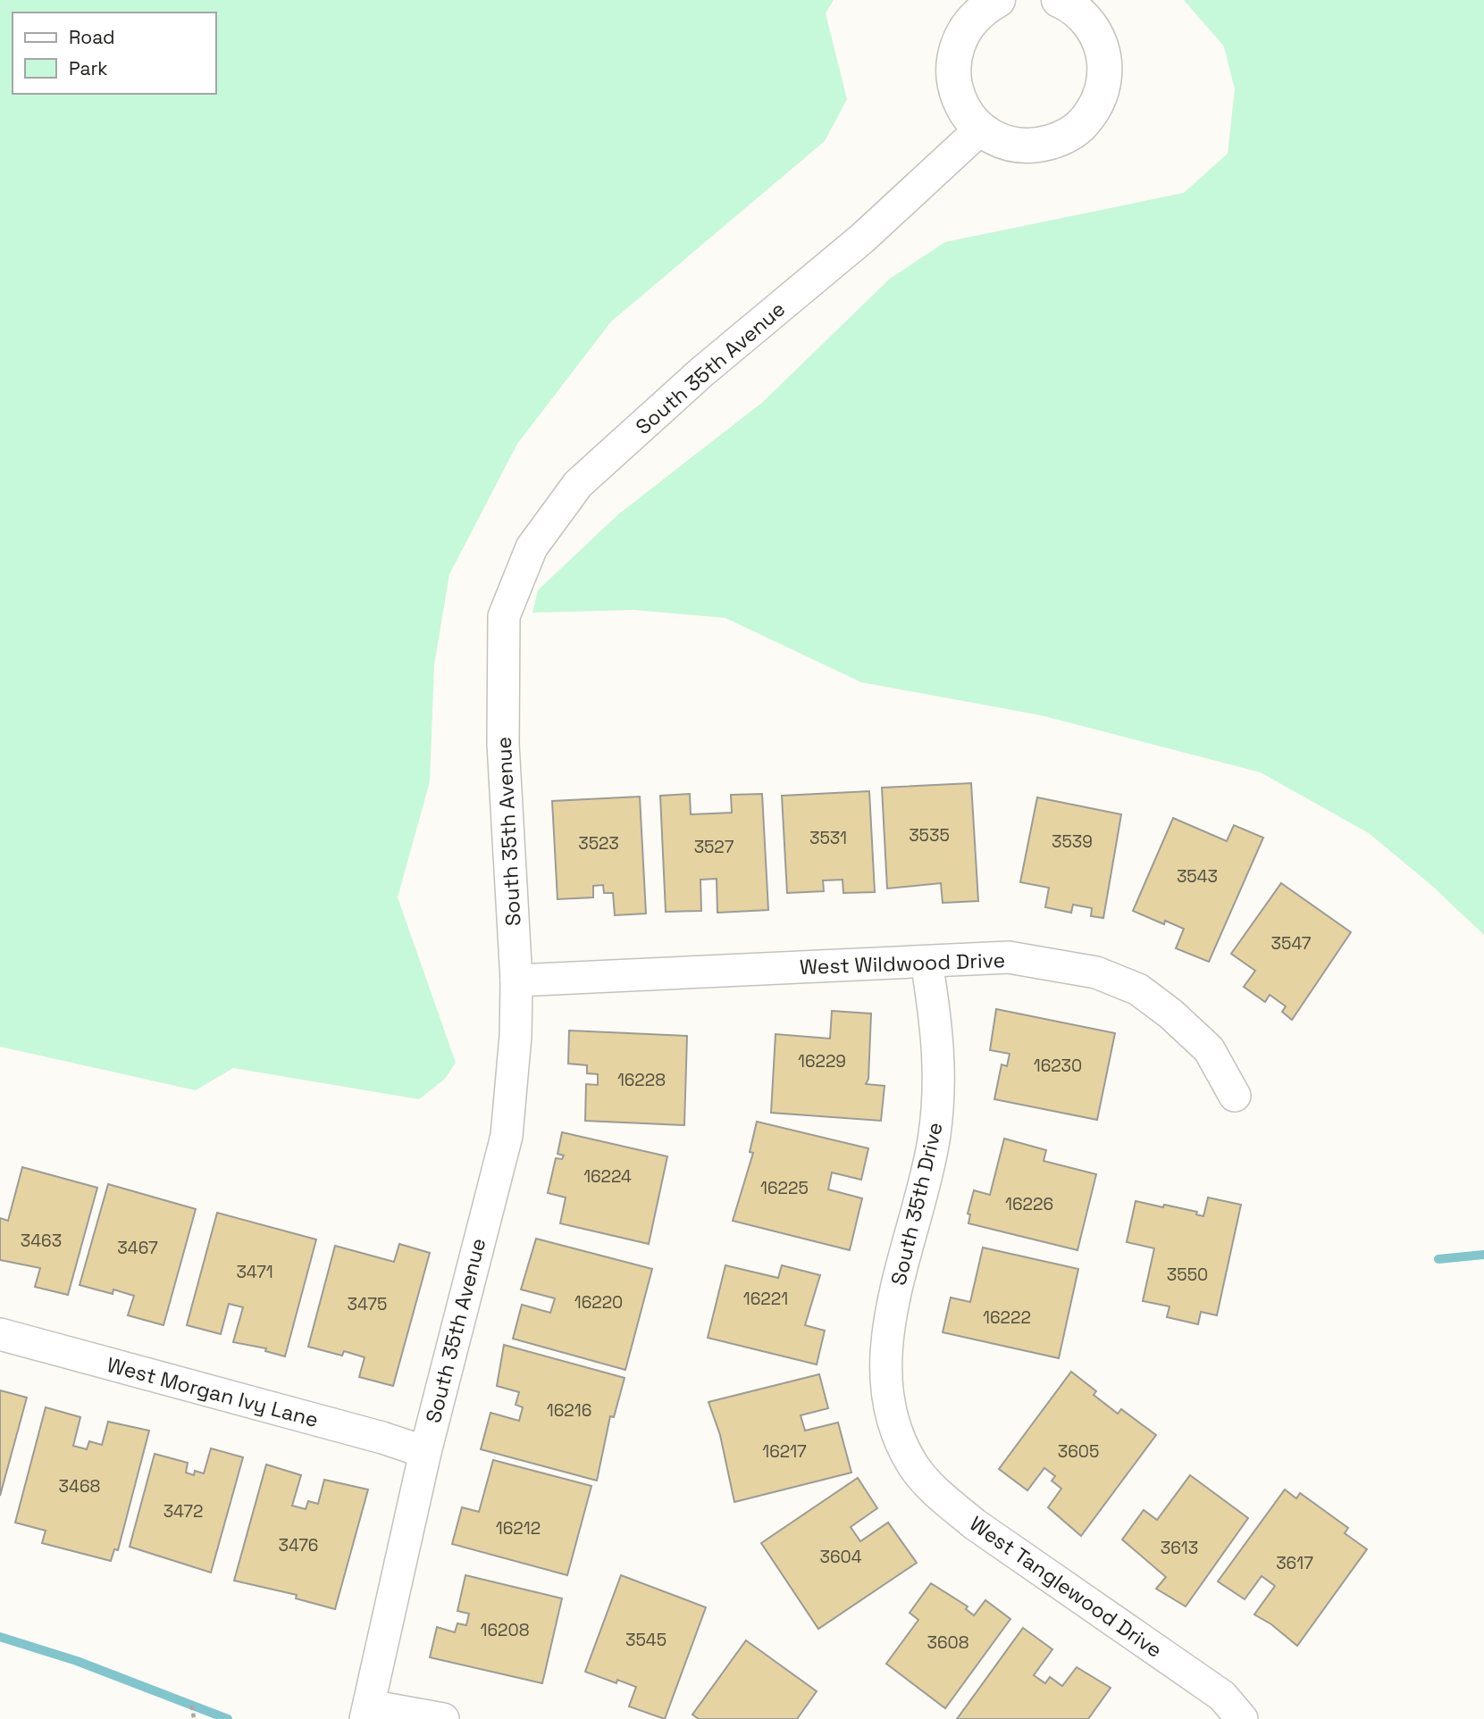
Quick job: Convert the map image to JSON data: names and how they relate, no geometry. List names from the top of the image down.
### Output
{
  "streets": {
    "street": [
      "South 35th Avenue",
      "West Wildwood Drive",
      "South 35th Drive",
      "West Morgan Ivy Lane",
      "West Tanglewood Drive"
    ]
  },
  "crossings": [
    ["South 35th Avenue", "West Wildwood Drive"],
    ["South 35th Avenue", "West Morgan Ivy Lane"],
    ["West Wildwood Drive", "South 35th Drive"],
    ["South 35th Drive", "West Tanglewood Drive"]
  ],
  "house_numbers": [
    "3535",
    "3531",
    "3539",
    "3523",
    "3527",
    "3543",
    "3547",
    "16229",
    "16230",
    "16228",
    "16224",
    "16225",
    "16226",
    "3463",
    "3467",
    "3471",
    "3550",
    "16221",
    "16220",
    "3475",
    "16222",
    "16216",
    "16217",
    "3605",
    "3468",
    "3472",
    "16212",
    "3476",
    "3613",
    "3604",
    "3617",
    "16208",
    "3545",
    "3608"
  ],
  "legend": ["Road", "Park"]
}
